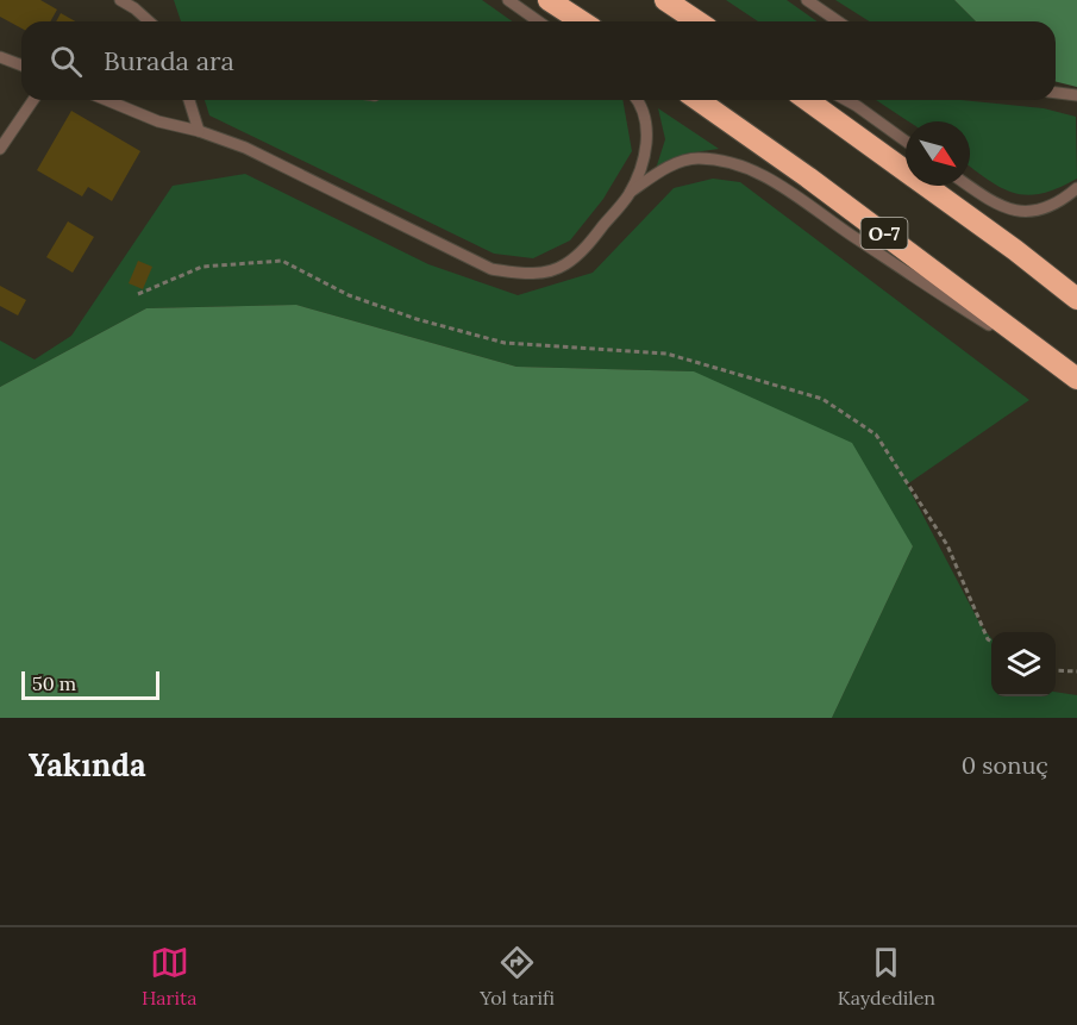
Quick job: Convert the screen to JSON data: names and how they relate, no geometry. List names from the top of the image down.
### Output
{
  "streets": {
    "highway": ["O-7"]
  },
  "scale_bar": "50 m",
  "north": "bottom right",
  "page": {
    "search": "Burada ara",
    "scale": "50 m",
    "heading": ["Yakında", "0 sonuç"],
    "nav": ["Harita", "Yol tarifi", "Kaydedilen"]
  }
}
